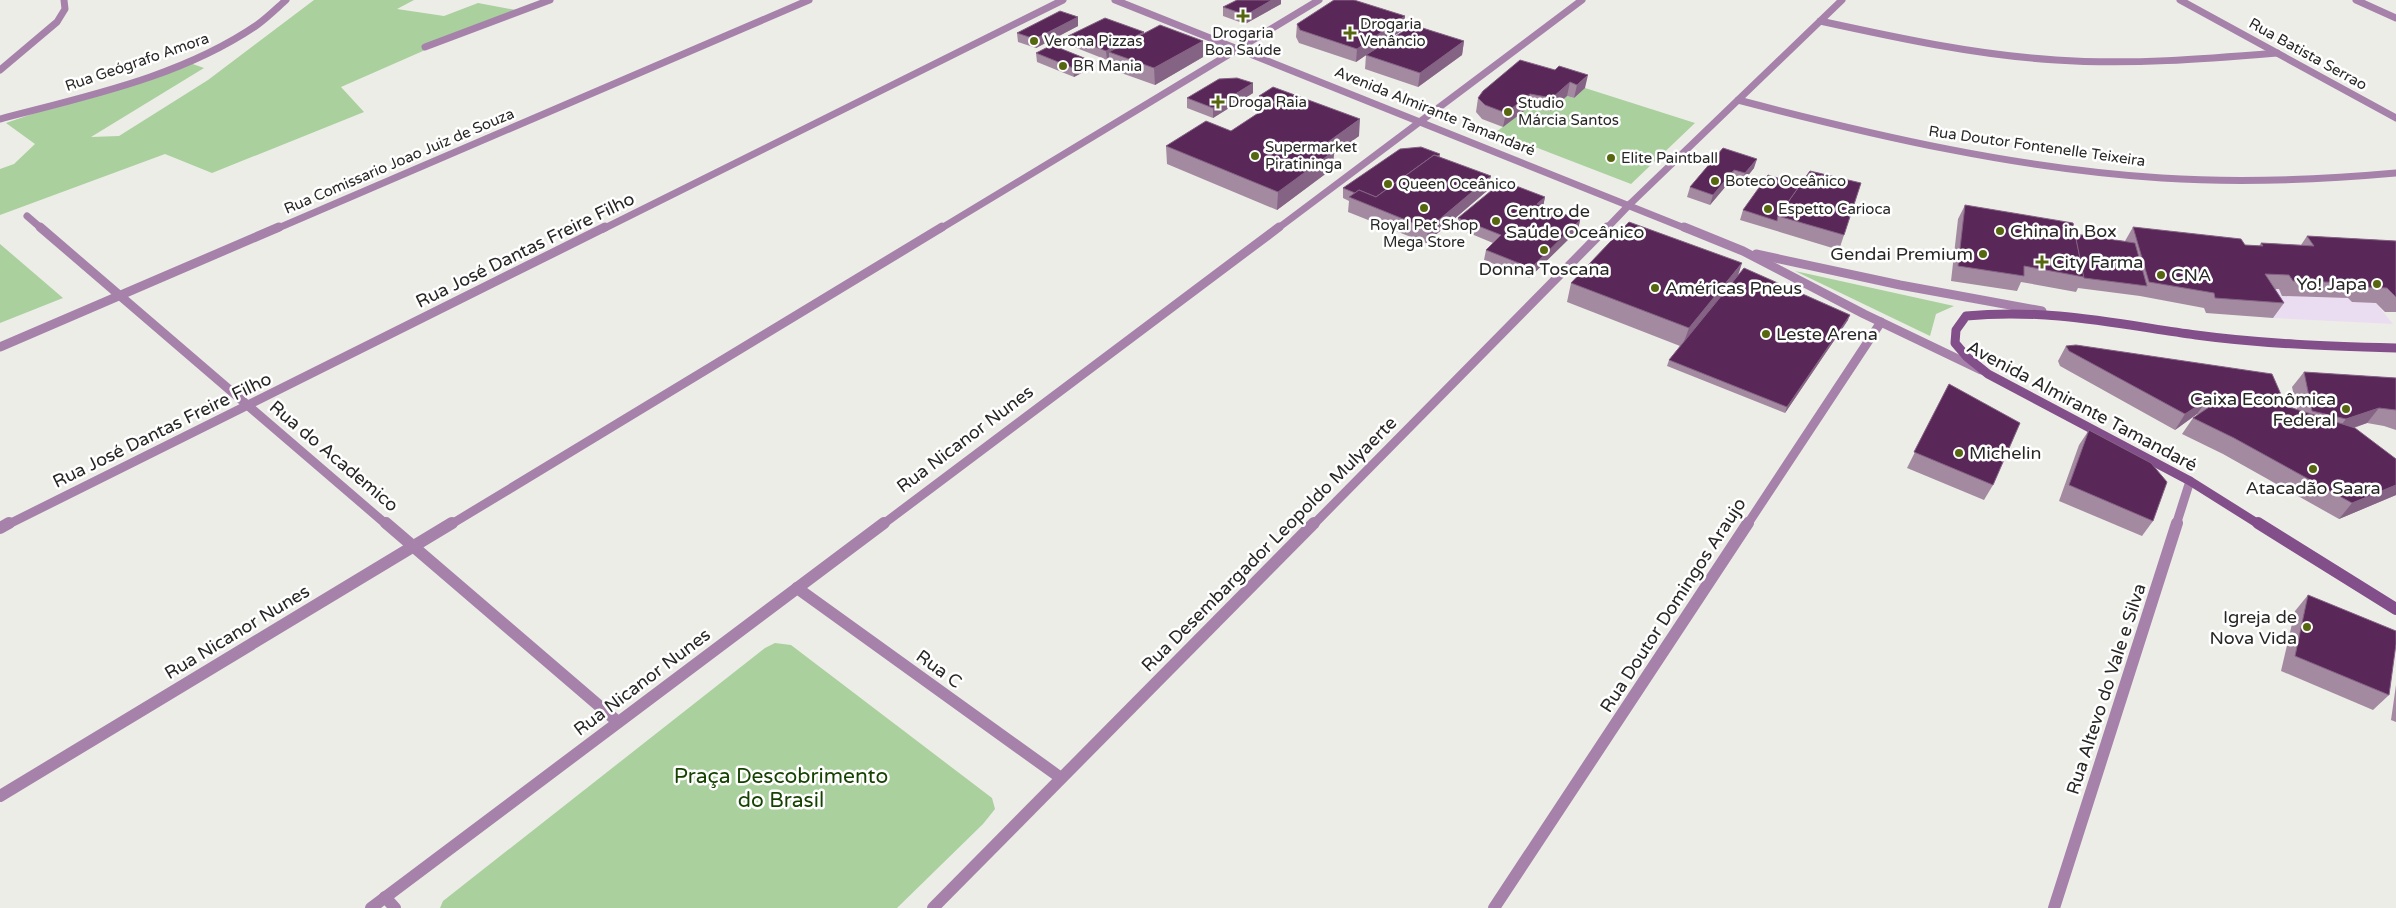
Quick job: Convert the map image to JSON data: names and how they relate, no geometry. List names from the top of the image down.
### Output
{
  "streets": {
    "main road": ["Avenida Almirante Tamandaré"],
    "street": [
      "Rua Batista Serrao",
      "Rua Geógrafo Amora",
      "Rua Doutor Fontenelle Teixeira",
      "Rua Comissario Joao Juiz de Souza",
      "Rua José Dantas Freire Filho",
      "Rua Nicanor Nunes",
      "Rua do Academico",
      "Rua Desembargador Leopoldo Mulyaerte",
      "Rua Doutor Domingos Araujo",
      "Rua C",
      "Rua Altevo do Vale e Silva"
    ]
  },
  "crossings": [
    ["Avenida Almirante Tamandaré", "Rua Nicanor Nunes"],
    ["Avenida Almirante Tamandaré", "Rua Desembargador Leopoldo Mulyaerte"],
    ["Avenida Almirante Tamandaré", "Rua Doutor Domingos Araujo"],
    ["Avenida Almirante Tamandaré", "Rua Altevo do Vale e Silva"],
    ["Rua Doutor Fontenelle Teixeira", "Rua Desembargador Leopoldo Mulyaerte"],
    ["Rua Comissario Joao Juiz de Souza", "Rua do Academico"],
    ["Rua José Dantas Freire Filho", "Rua do Academico"],
    ["Rua Nicanor Nunes", "Rua do Academico"],
    ["Rua Nicanor Nunes", "Rua C"],
    ["Rua Desembargador Leopoldo Mulyaerte", "Rua C"]
  ],
  "parks": ["Praça Descobrimento do Brasil"],
  "places": {
    "health": [
      "Drogaria Boa Saúde",
      "Drogaria Venâncio",
      "Droga Raia",
      "City Farma"
    ],
    "other": [
      "Verona Pizzas",
      "BR Mania",
      "Studio Márcia Santos",
      "Supermarket Piratininga",
      "Elite Paintball",
      "Boteco Oceânico",
      "Queen Oceânico",
      "Royal Pet Shop Mega Store",
      "Espetto Carioca",
      "Centro de Saúde Oceânico",
      "China in Box",
      "Donna Toscana",
      "Gendai Premium",
      "CNA",
      "Yo! Japa",
      "Américas Pneus",
      "Leste Arena",
      "Caixa Econômica Federal",
      "Michelin",
      "Atacadão Saara",
      "Igreja de Nova Vida"
    ]
  }
}
